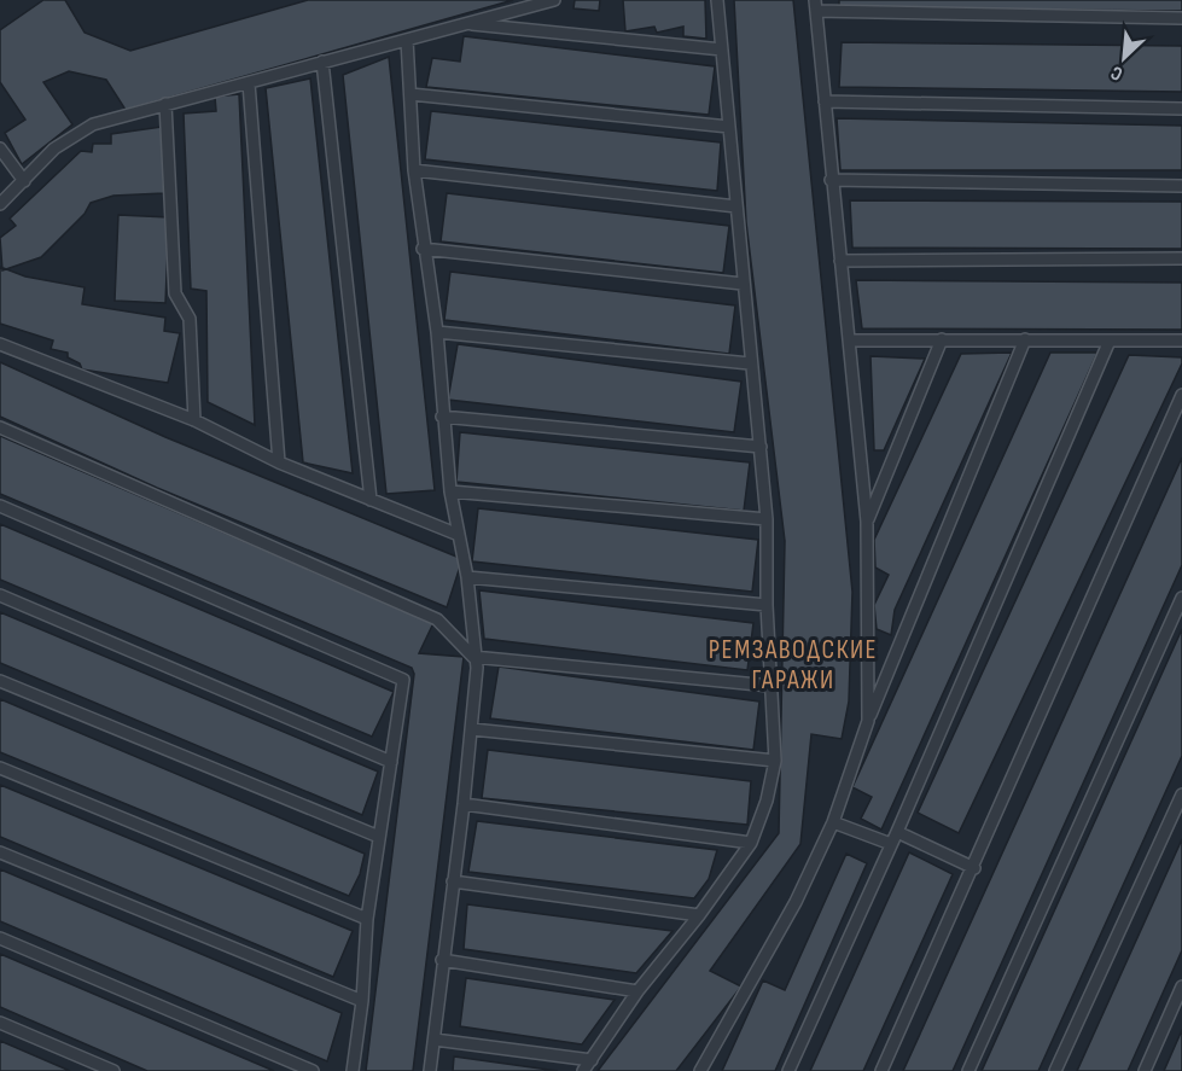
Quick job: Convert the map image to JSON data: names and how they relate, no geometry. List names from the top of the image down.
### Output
{
  "districts": ["РЕМЗАВОДСКИЕ ГАРАЖИ"],
  "north": "bottom left"
}
